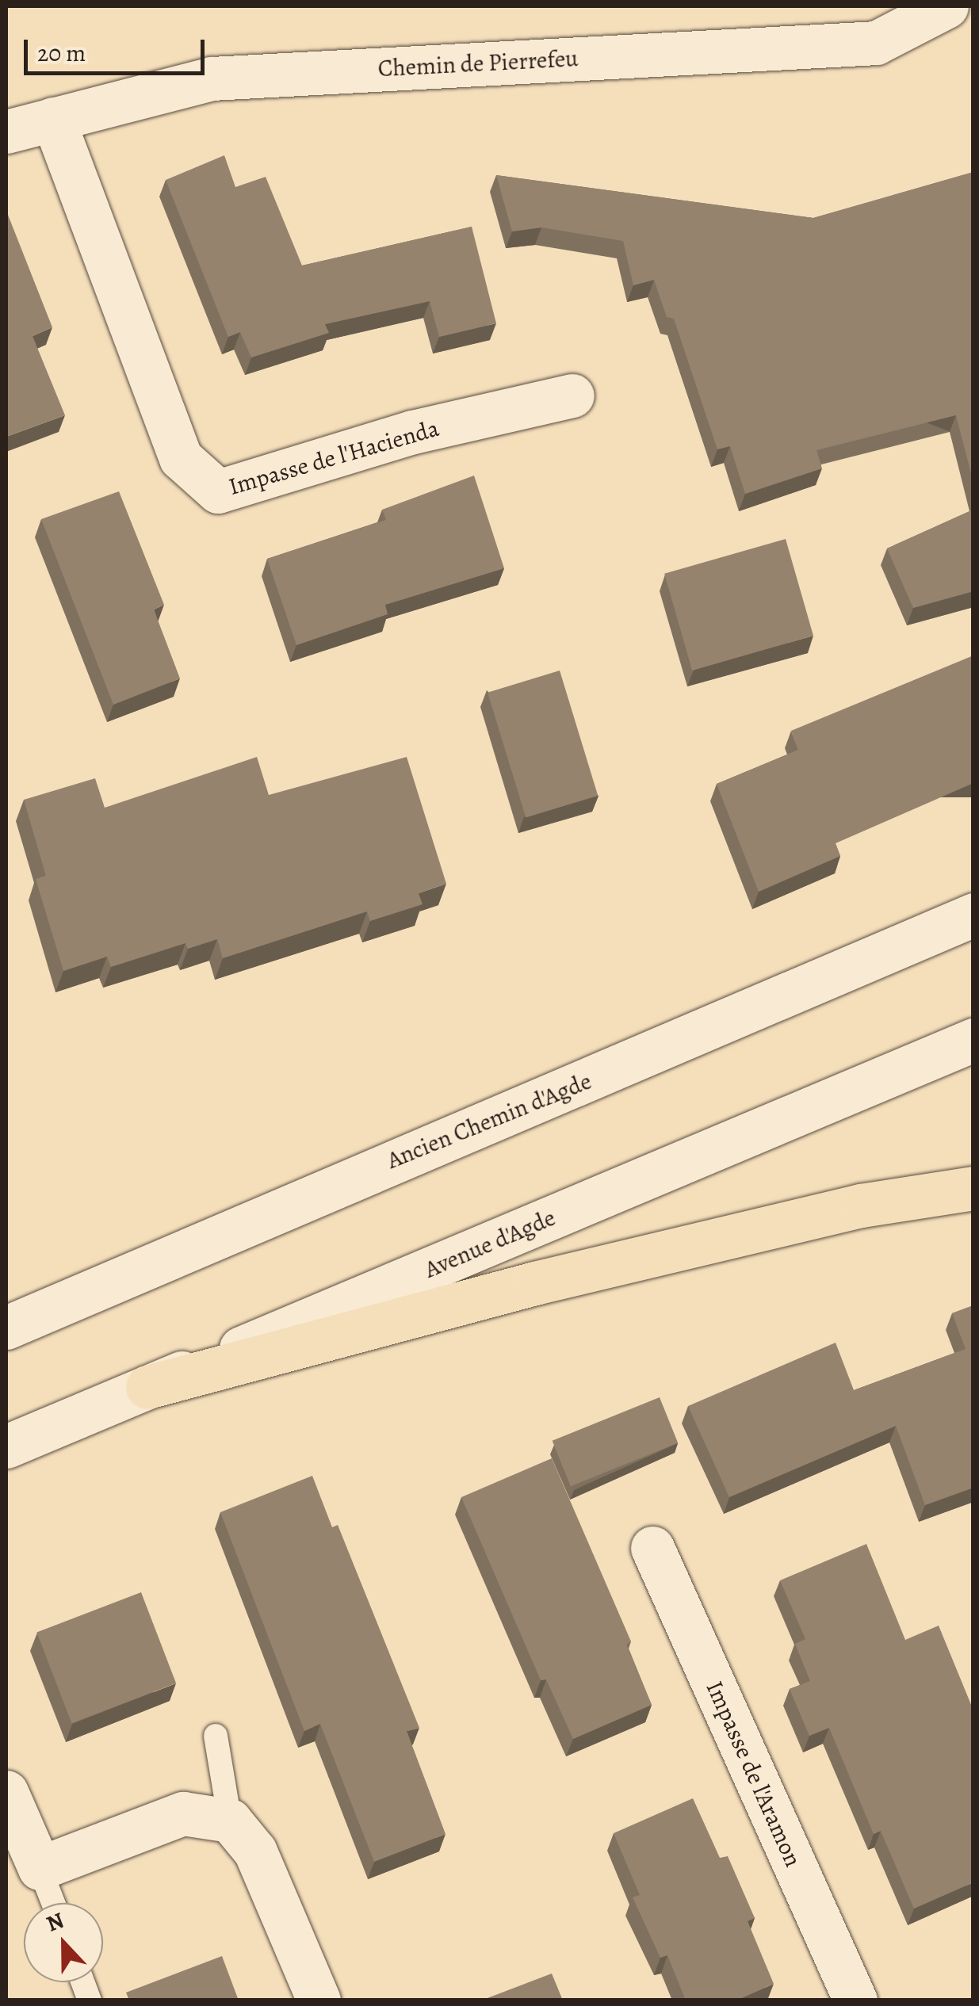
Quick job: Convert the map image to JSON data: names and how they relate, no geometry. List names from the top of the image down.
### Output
{
  "streets": {
    "street": [
      "Chemin de Pierrefeu",
      "Impasse de l'Hacienda",
      "Ancien Chemin d'Agde",
      "Avenue d'Agde",
      "Impasse de l'Aramon"
    ]
  },
  "crossings": [
    ["Chemin de Pierrefeu", "Impasse de l'Hacienda"]
  ],
  "scale_bar": "20 m",
  "north": "top"
}
